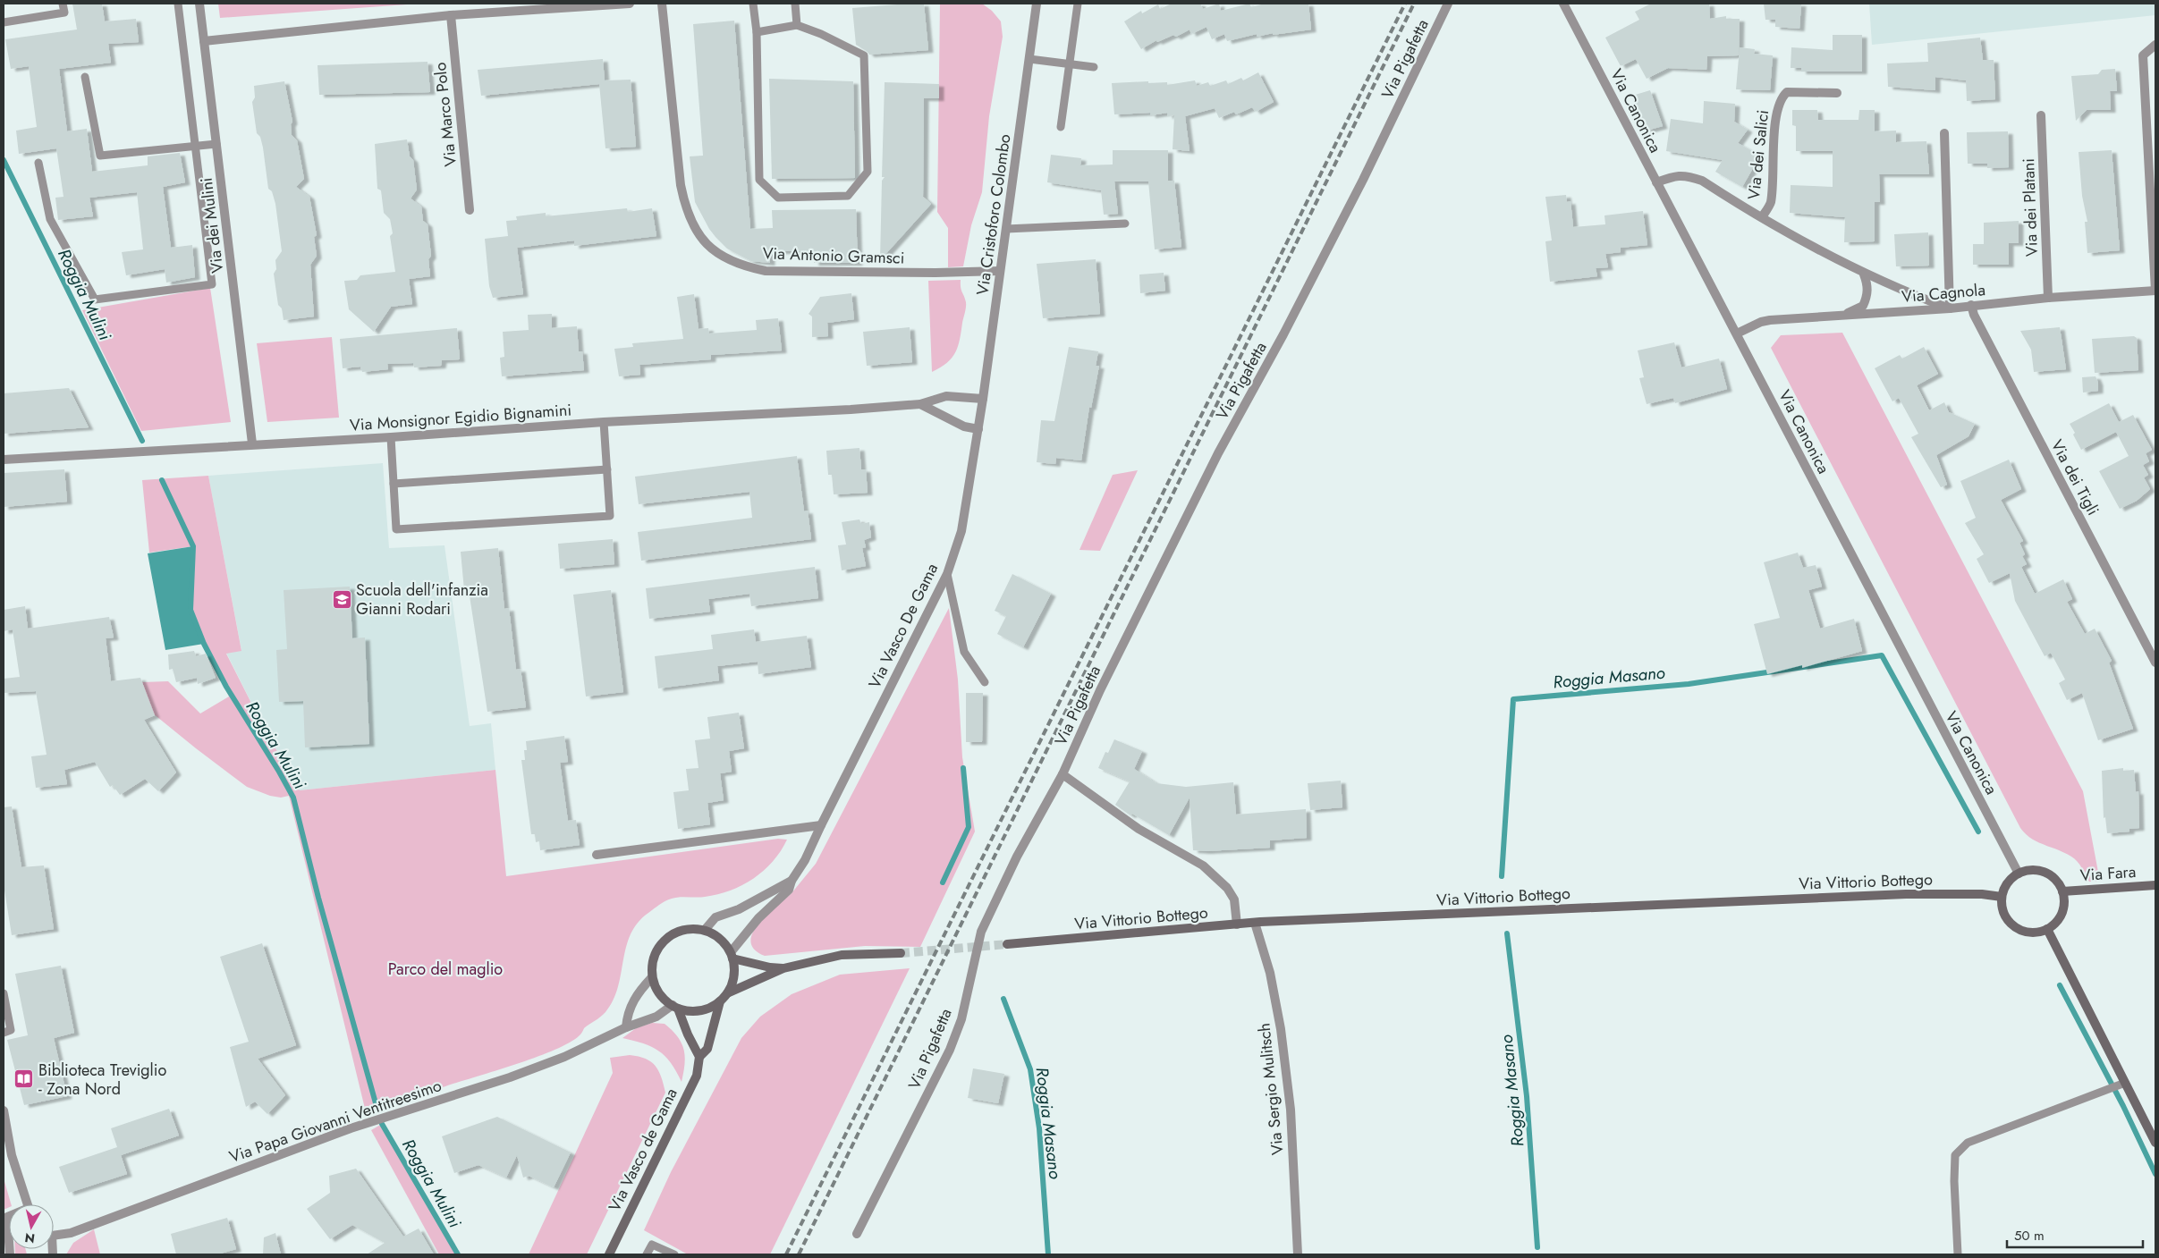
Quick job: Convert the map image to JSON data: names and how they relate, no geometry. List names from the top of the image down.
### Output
{
  "streets": {
    "street": [
      "Via Pigafetta",
      "Via Canonica",
      "Via Marco Polo",
      "Via dei Salici",
      "Via dei Platani",
      "Via Cristoforo Colombo",
      "Via dei Mulini",
      "Via Antonio Gramsci",
      "Via Cagnola",
      "Via Monsignor Egidio Bignamini",
      "Via dei Tigli",
      "Via Vasco De Gama",
      "Via Fara",
      "Via Vittorio Bottego",
      "Via Sergio Mulitsch",
      "Via Papa Giovanni Ventitreesimo",
      "Via Vasco de Gama"
    ]
  },
  "crossings": [
    ["Via Canonica", "Via Cagnola"],
    ["Via Canonica", "Via Fara"],
    ["Via Canonica", "Via Vittorio Bottego"],
    ["Via dei Platani", "Via Cagnola"],
    ["Via Cristoforo Colombo", "Via Antonio Gramsci"],
    ["Via Cristoforo Colombo", "Via Monsignor Egidio Bignamini"],
    ["Via Cristoforo Colombo", "Via Vasco De Gama"],
    ["Via dei Mulini", "Via Monsignor Egidio Bignamini"],
    ["Via Cagnola", "Via dei Tigli"],
    ["Via Vasco De Gama", "Via Papa Giovanni Ventitreesimo"],
    ["Via Vasco De Gama", "Via Vasco de Gama"],
    ["Via Fara", "Via Vittorio Bottego"],
    ["Via Vittorio Bottego", "Via Sergio Mulitsch"],
    ["Via Papa Giovanni Ventitreesimo", "Via Vasco de Gama"]
  ],
  "water": ["Roggia Mulini", "Roggia Masano"],
  "parks": ["Parco del maglio"],
  "places": {
    "school or university": ["Scuola dell'infanzia Gianni Rodari"],
    "library": ["Biblioteca Treviglio - Zona Nord"]
  },
  "scale_bar": "50 m",
  "north": "bottom"
}
